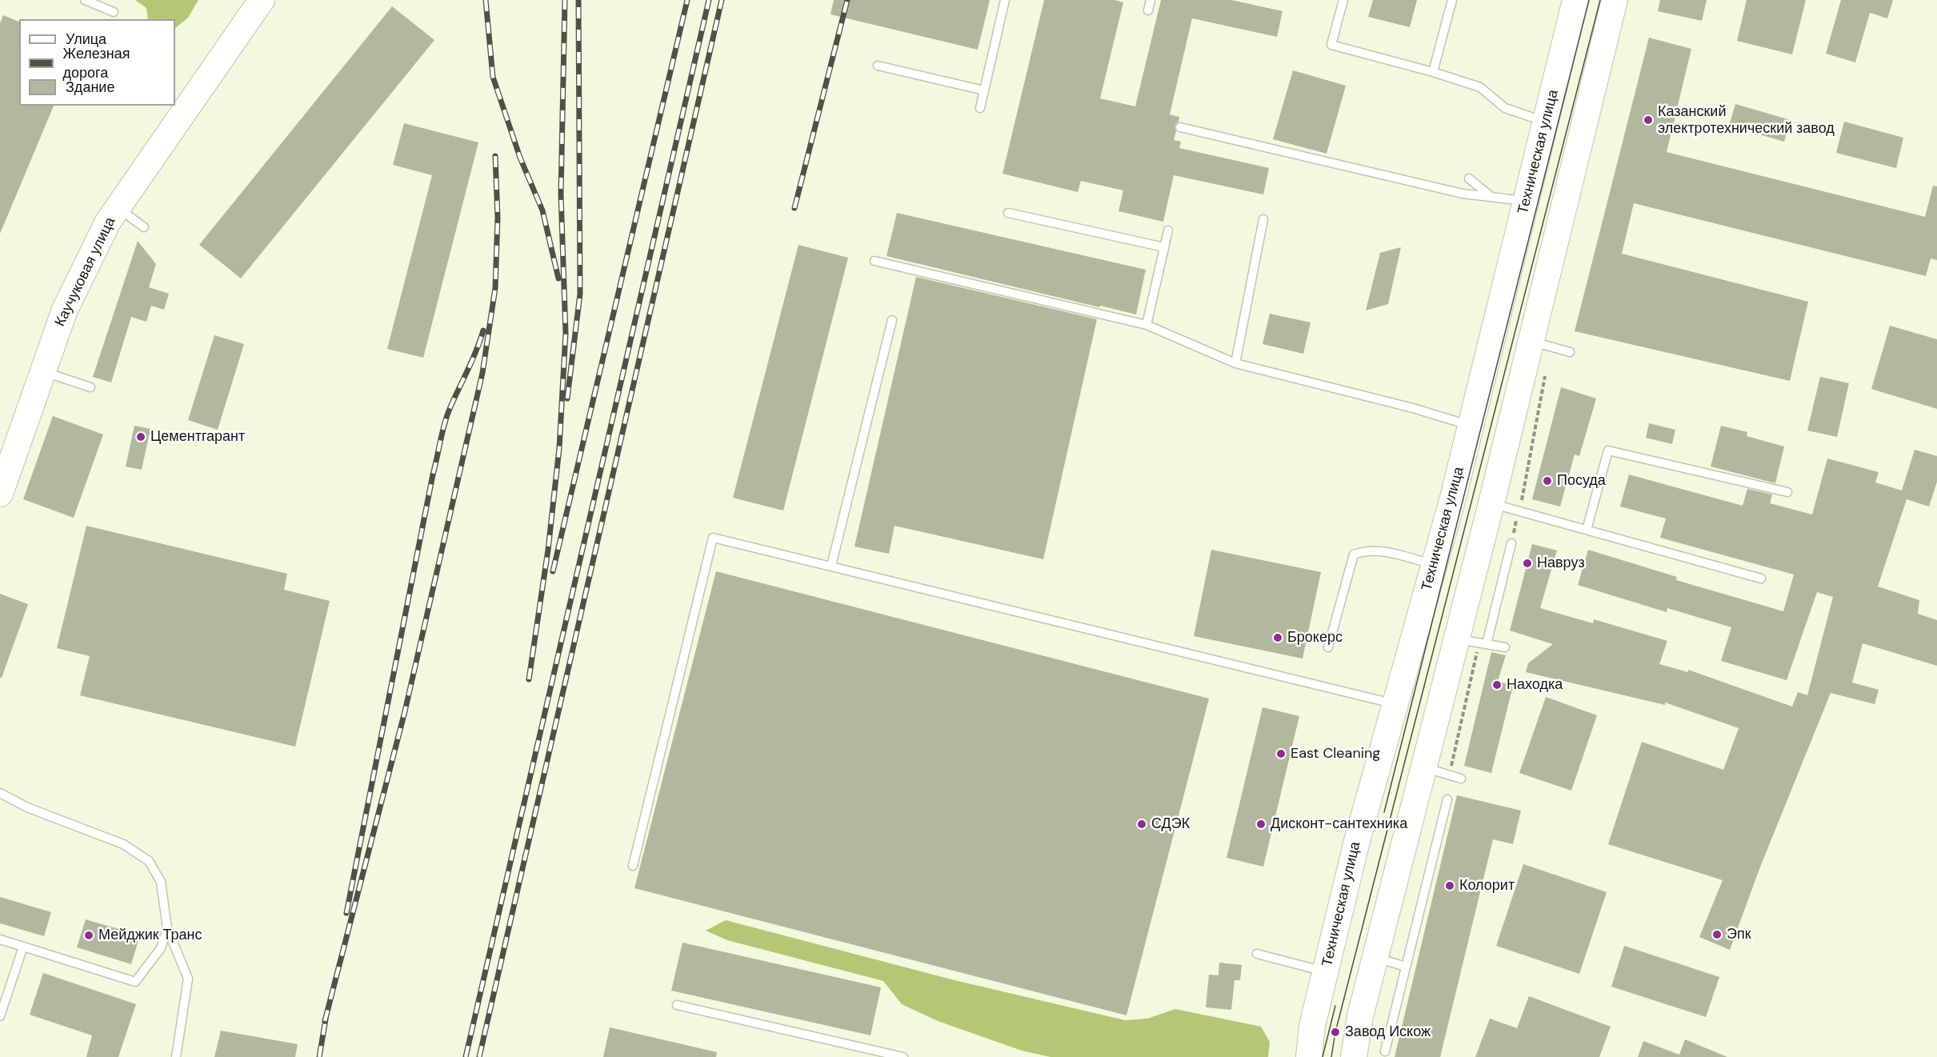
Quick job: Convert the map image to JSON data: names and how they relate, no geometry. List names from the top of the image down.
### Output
{
  "streets": {
    "main road": ["Техническая улица", "Каучуковая улица"]
  },
  "places": [
    "Казанский электротехнический завод",
    "Цементгарант",
    "Посуда",
    "Навруз",
    "Брокерс",
    "Находка",
    "East Cleaning",
    "СДЭК",
    "Дисконт-сантехника",
    "Колорит",
    "Эпк",
    "Мейджик Транс",
    "Завод Искож"
  ],
  "legend": ["Улица", "Железная дорога", "Здание"]
}
